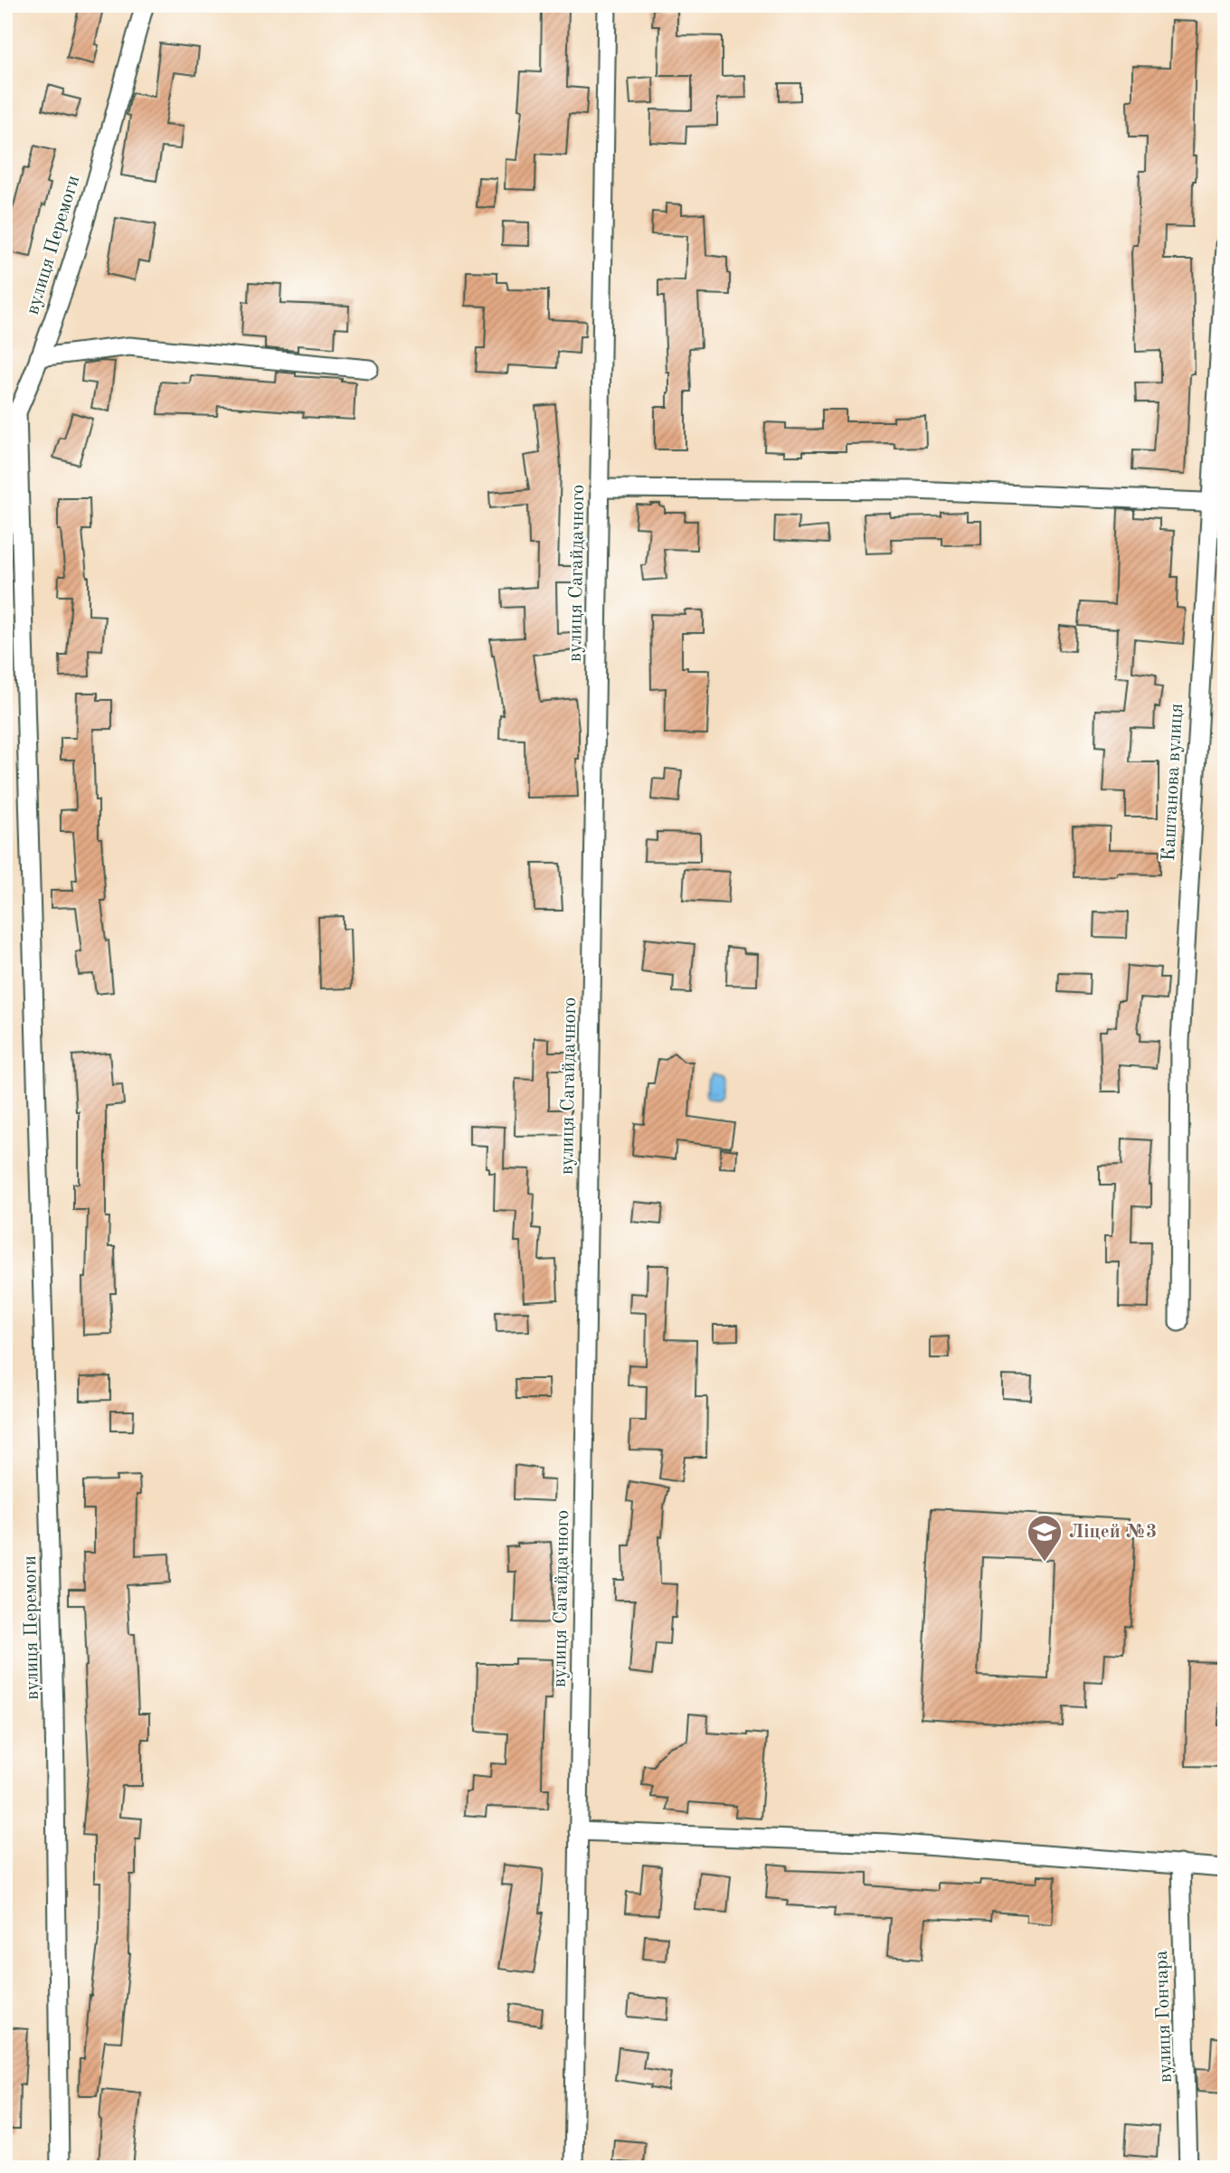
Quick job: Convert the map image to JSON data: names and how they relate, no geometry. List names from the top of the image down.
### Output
{
  "streets": {
    "street": [
      "вулиця Перемоги",
      "вулиця Сагайдачного",
      "Каштанова вулиця",
      "вулиця Гончара"
    ]
  },
  "places": {
    "school or university": ["Ліцей №3"]
  }
}
